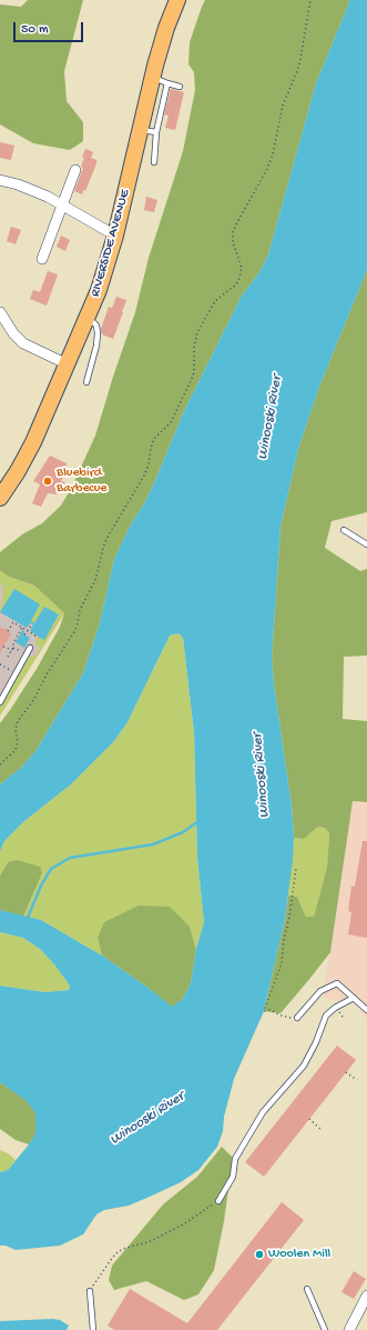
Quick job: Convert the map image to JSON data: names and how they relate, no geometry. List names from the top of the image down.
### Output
{
  "streets": {
    "main road": ["RIVERSIDE AVENUE"]
  },
  "water": ["Winooski River"],
  "places": ["Bluebird Barbecue", "Woolen Mill"],
  "scale_bar": "50 m"
}
